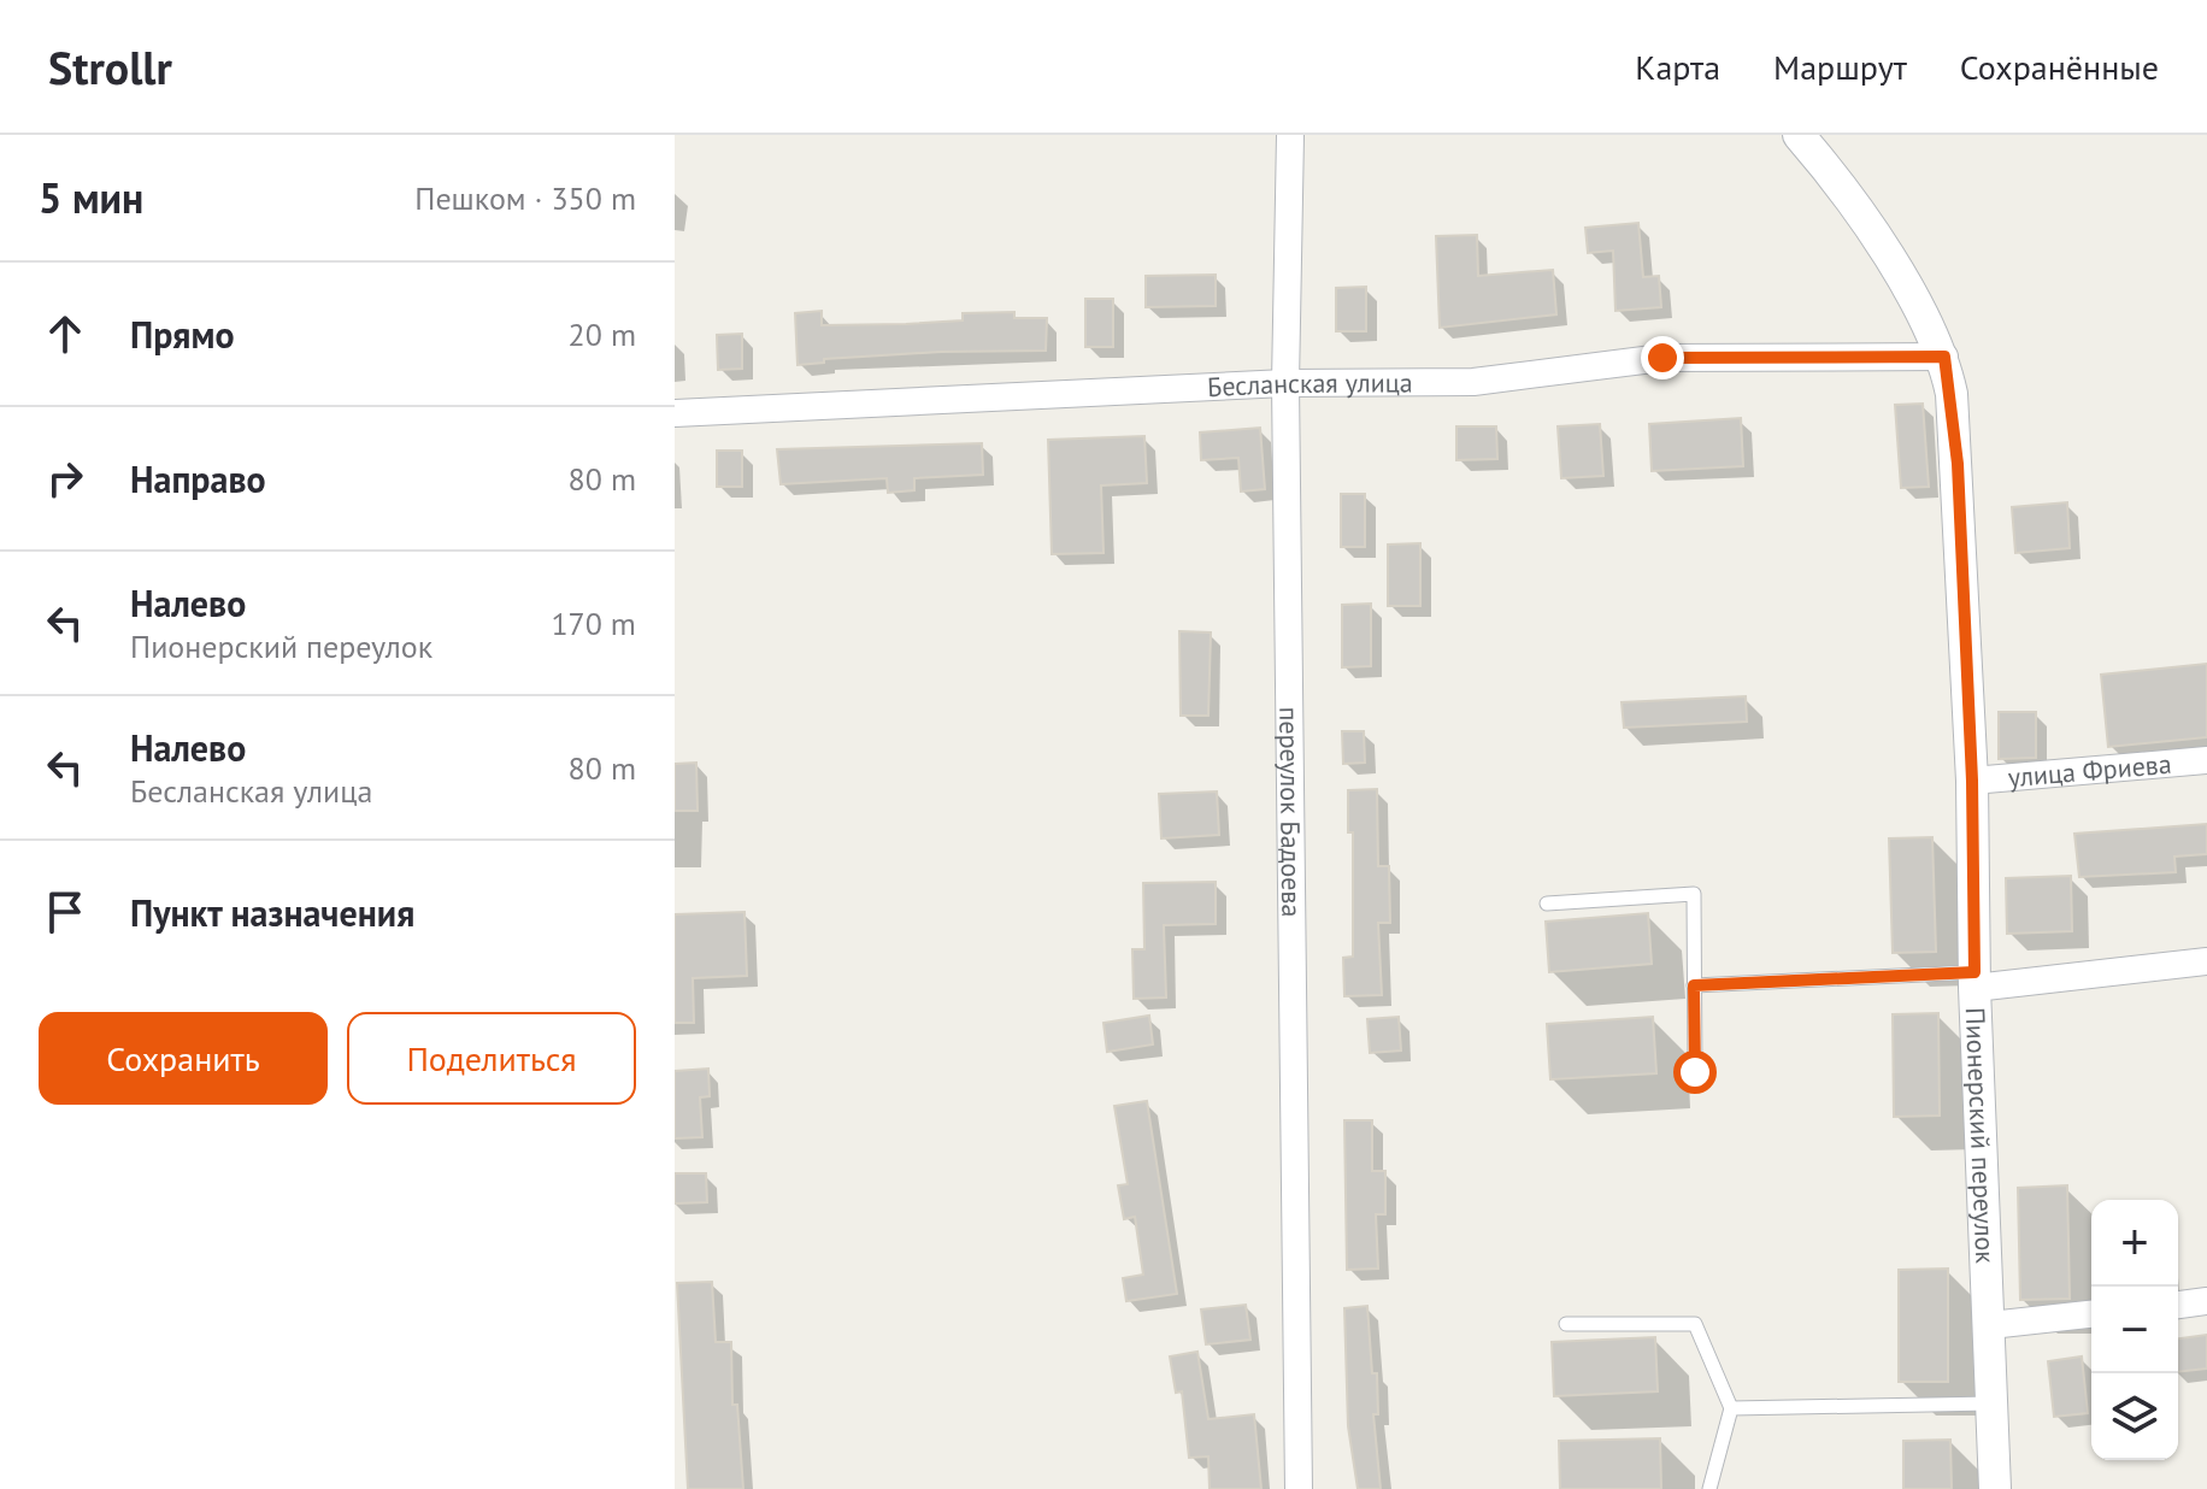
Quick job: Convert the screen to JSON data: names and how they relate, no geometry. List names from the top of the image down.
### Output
{
  "streets": {
    "street": [
      "Бесланская улица",
      "улица Фриева",
      "переулок Бадоева",
      "Пионерский переулок"
    ]
  },
  "crossings": [
    ["Бесланская улица", "переулок Бадоева"],
    ["Бесланская улица", "Пионерский переулок"],
    ["улица Фриева", "Пионерский переулок"]
  ],
  "page": {
    "header": "Strollr",
    "nav": ["Карта", "Маршрут", "Сохранённые"],
    "heading": ["5 мин", "Пешком · 350 m"],
    "list": [
      ["Прямо", "20 m"],
      ["Направо", "80 m"],
      ["Налево", "Пионерский переулок", "170 m"],
      ["Налево", "Бесланская улица", "80 m"],
      "Пункт назначения"
    ],
    "buttons": ["Сохранить", "Поделиться"],
    "map_buttons": ["+", "−"]
  }
}
